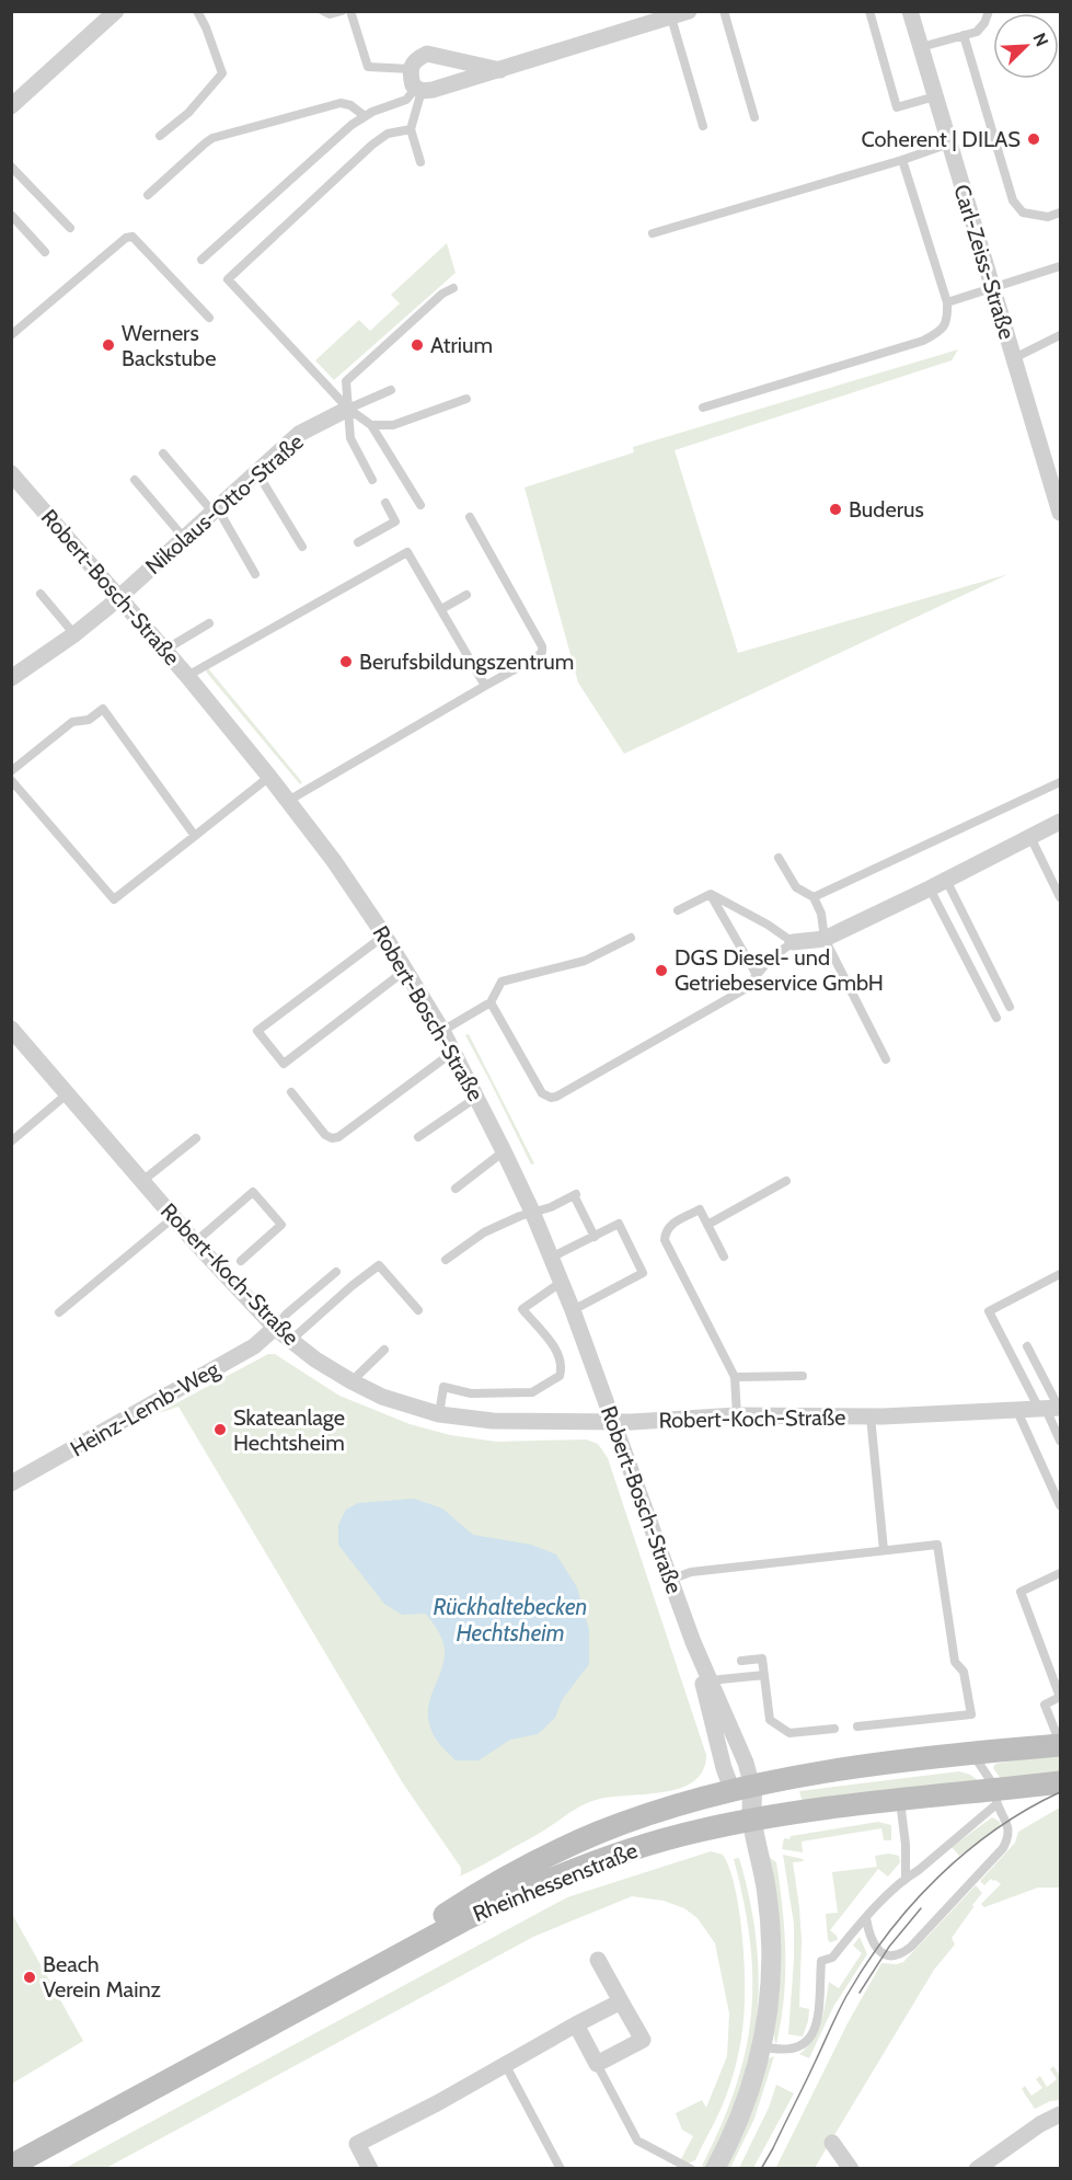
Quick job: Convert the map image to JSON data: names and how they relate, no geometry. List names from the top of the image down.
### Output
{
  "streets": {
    "main road": ["Rheinhessenstraße"],
    "street": [
      "Carl-Zeiss-Straße",
      "Nikolaus-Otto-Straße",
      "Robert-Bosch-Straße",
      "Robert-Koch-Straße",
      "Heinz-Lemb-Weg"
    ]
  },
  "crossings": [
    ["Nikolaus-Otto-Straße", "Robert-Bosch-Straße"],
    ["Robert-Bosch-Straße", "Robert-Koch-Straße"],
    ["Robert-Bosch-Straße", "Rheinhessenstraße"],
    ["Robert-Koch-Straße", "Heinz-Lemb-Weg"]
  ],
  "water": ["Rückhaltebecken Hechtsheim"],
  "places": [
    "Coherent | DILAS",
    "Werners Backstube",
    "Atrium",
    "Buderus",
    "Berufsbildungszentrum",
    "DGS Diesel- und Getriebeservice GmbH",
    "Skateanlage Hechtsheim",
    "Beach Verein Mainz"
  ],
  "north": "top right"
}
